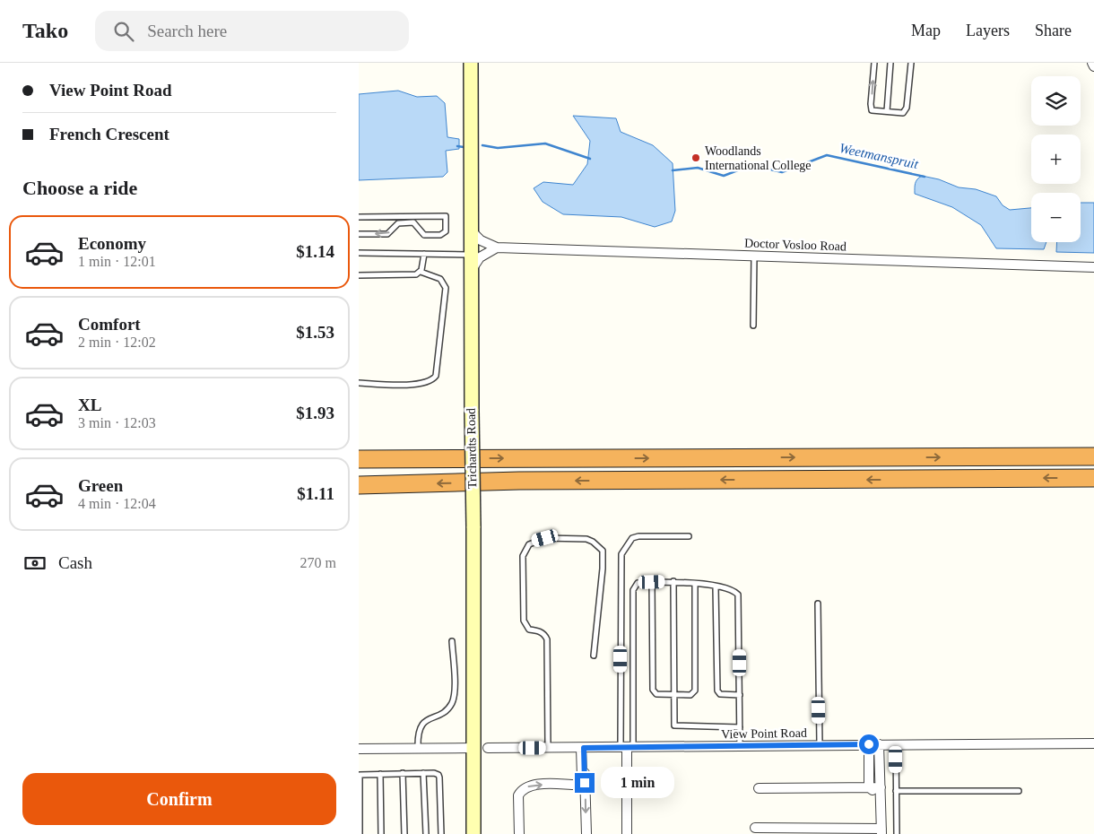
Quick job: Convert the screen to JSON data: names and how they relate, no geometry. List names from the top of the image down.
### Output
{
  "streets": {
    "street": ["Doctor Vosloo Road", "Trichardts Road", "View Point Road"]
  },
  "crossings": [
    ["Doctor Vosloo Road", "Trichardts Road"]
  ],
  "water": ["Weetmanspruit"],
  "places": ["Woodlands International College"],
  "page": {
    "header": "Tako",
    "search": "Search here",
    "nav": ["Map", "Layers", "Share"],
    "banner": ["View Point Road", "French Crescent"],
    "map_buttons": ["+", "−"],
    "heading": "Choose a ride",
    "list": [
      {
        "name": "Economy",
        "note": "1 min · 12:01",
        "value": "$1.14"
      },
      {
        "name": "Comfort",
        "note": "2 min · 12:02",
        "value": "$1.53"
      },
      {
        "name": "XL",
        "note": "3 min · 12:03",
        "value": "$1.93"
      },
      {
        "name": "Green",
        "note": "4 min · 12:04",
        "value": "$1.11"
      }
    ],
    "pay": ["Cash", "270 m"],
    "buttons": "Confirm",
    "bubble": "1 min"
  }
}
